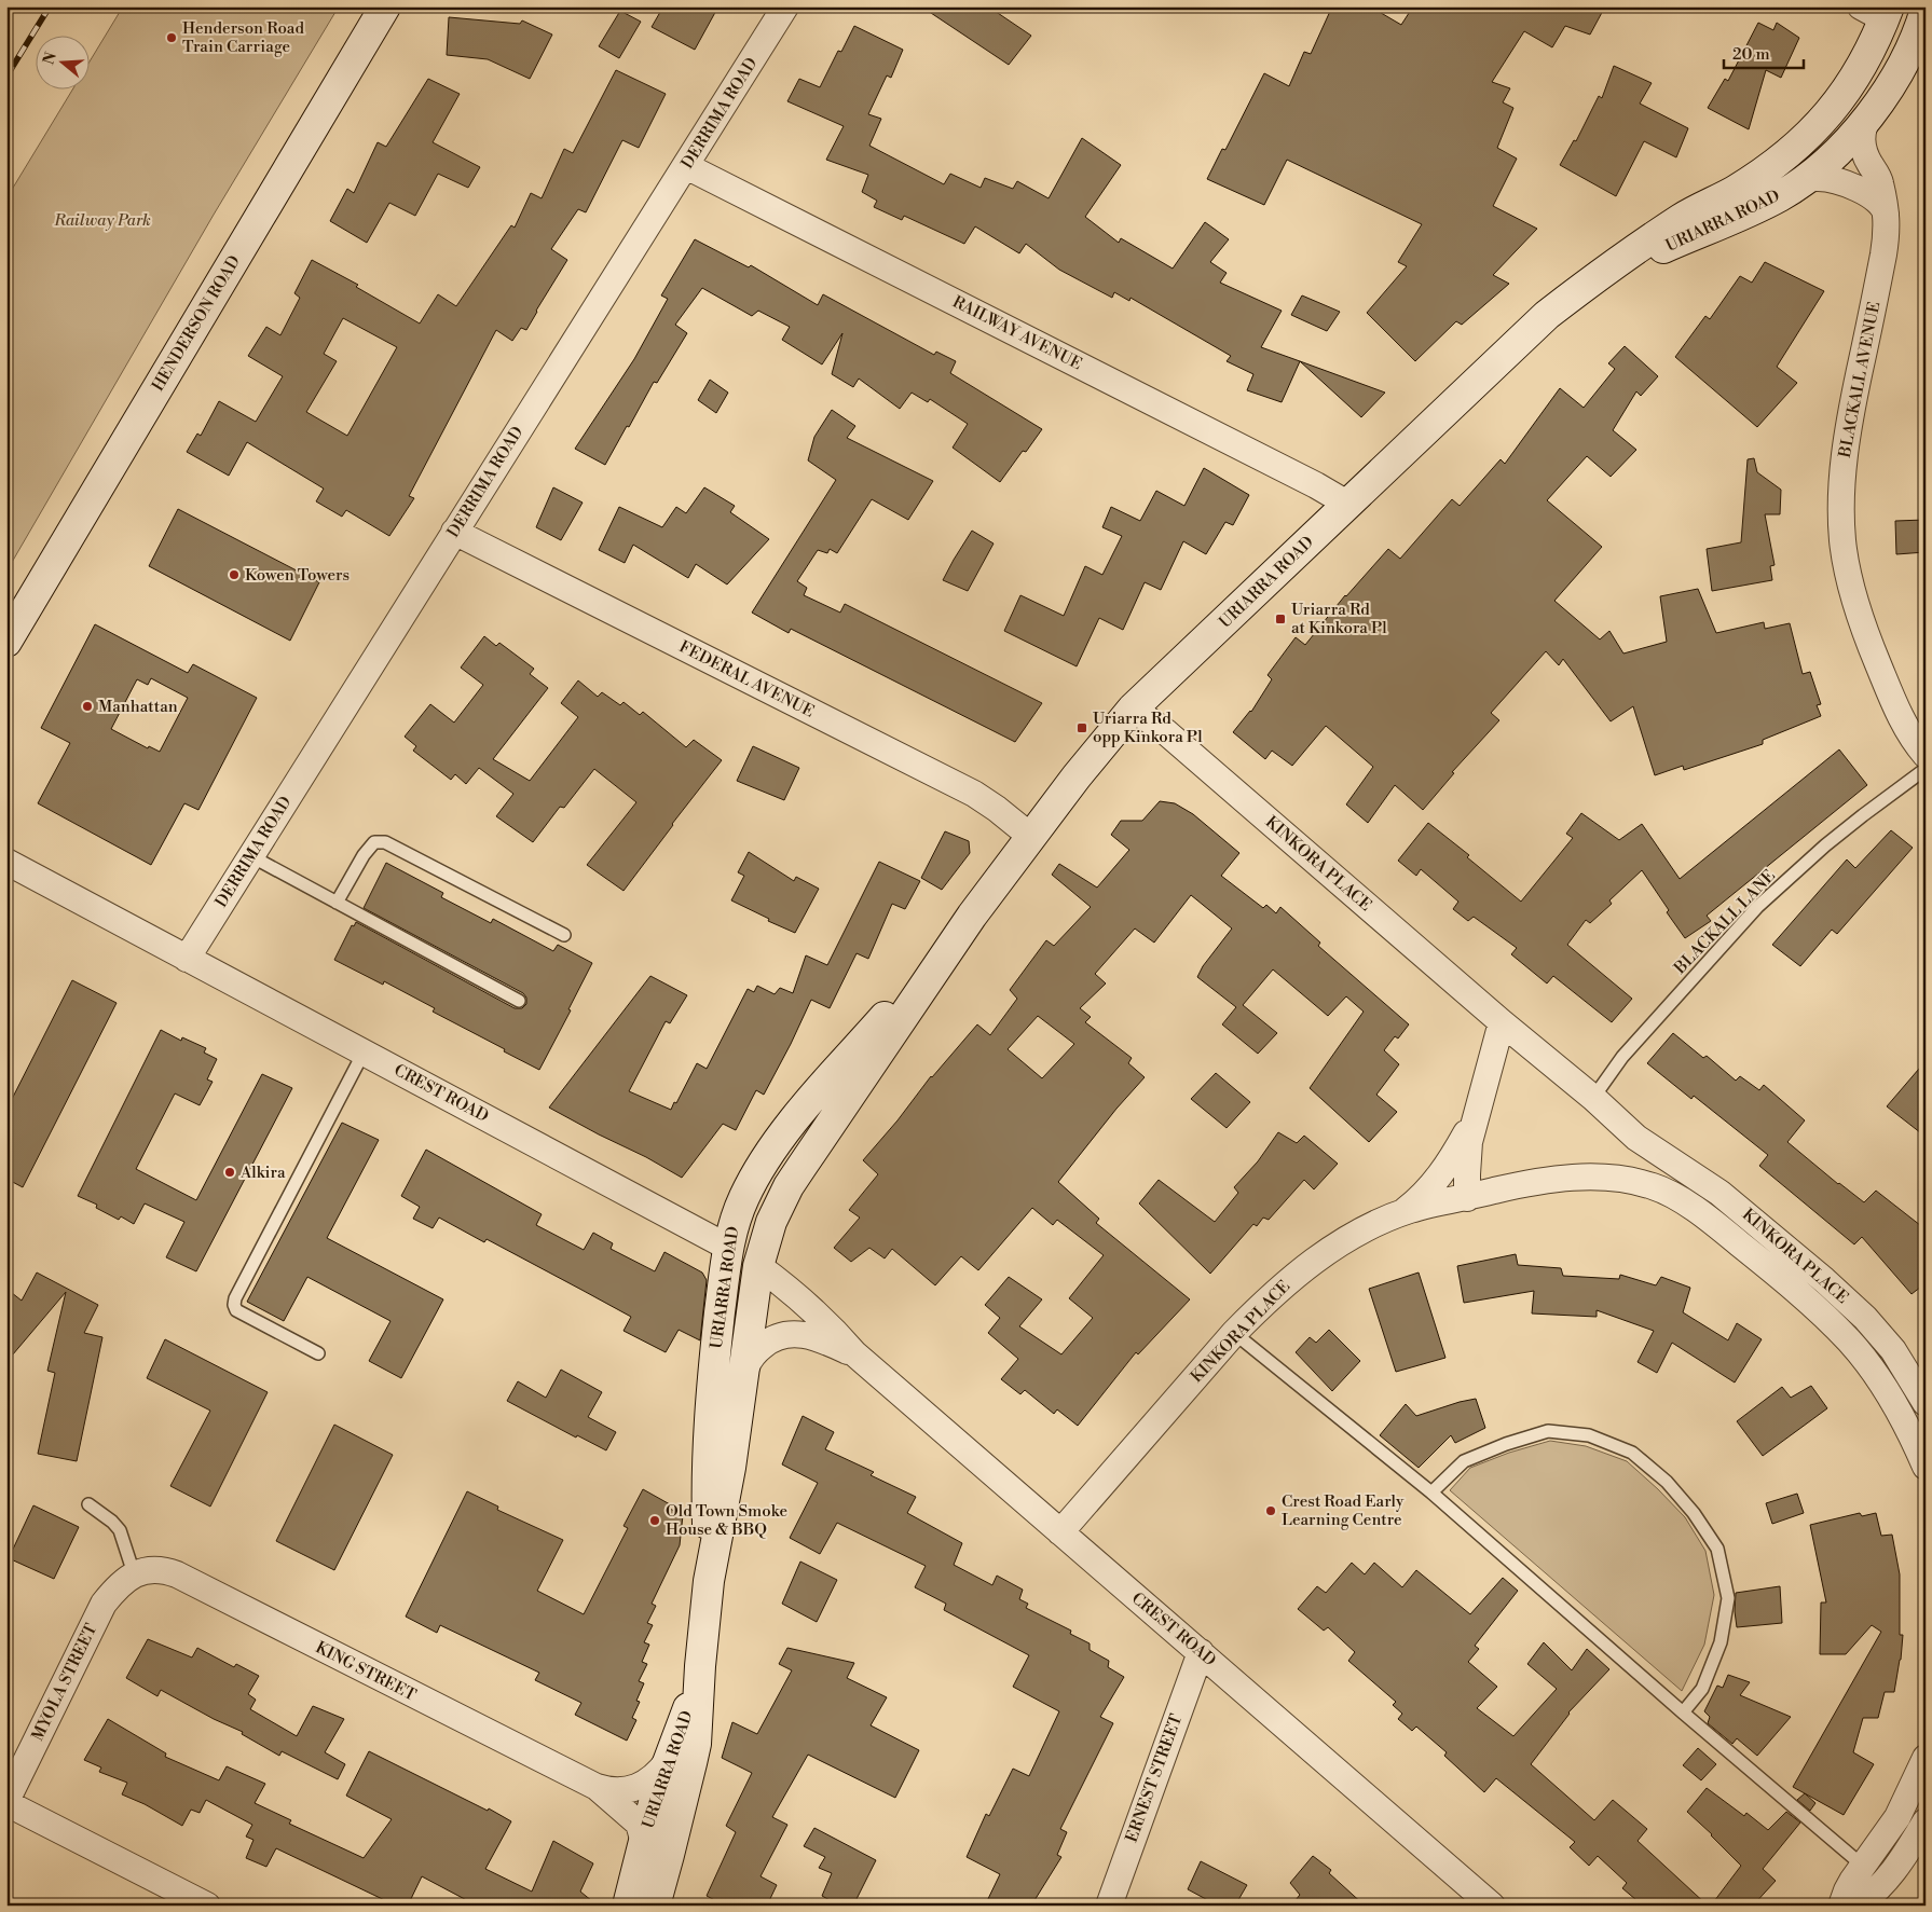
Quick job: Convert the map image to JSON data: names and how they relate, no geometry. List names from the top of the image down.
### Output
{
  "streets": {
    "main road": ["URIARRA ROAD", "HENDERSON ROAD", "CREST ROAD"],
    "street": [
      "DERRIMA ROAD",
      "RAILWAY AVENUE",
      "BLACKALL AVENUE",
      "FEDERAL AVENUE",
      "KINKORA PLACE",
      "KING STREET",
      "MYOLA STREET",
      "ERNEST STREET"
    ],
    "lane": ["BLACKALL LANE"]
  },
  "crossings": [
    ["DERRIMA ROAD", "RAILWAY AVENUE"],
    ["DERRIMA ROAD", "FEDERAL AVENUE"],
    ["DERRIMA ROAD", "CREST ROAD"],
    ["URIARRA ROAD", "RAILWAY AVENUE"],
    ["URIARRA ROAD", "BLACKALL AVENUE"],
    ["URIARRA ROAD", "FEDERAL AVENUE"],
    ["URIARRA ROAD", "KINKORA PLACE"],
    ["URIARRA ROAD", "CREST ROAD"],
    ["URIARRA ROAD", "KING STREET"],
    ["KINKORA PLACE", "BLACKALL LANE"],
    ["KINKORA PLACE", "CREST ROAD"],
    ["CREST ROAD", "ERNEST STREET"],
    ["KING STREET", "MYOLA STREET"]
  ],
  "parks": ["Railway Park"],
  "places": {
    "other": [
      "Henderson Road Train Carriage",
      "Kowen Towers",
      "Manhattan",
      "Alkira",
      "Crest Road Early Learning Centre",
      "Old Town Smoke House & BBQ"
    ],
    "transit": ["Uriarra Rd at Kinkora Pl", "Uriarra Rd opp Kinkora Pl"]
  },
  "scale_bar": "20 m",
  "north": "left"
}
